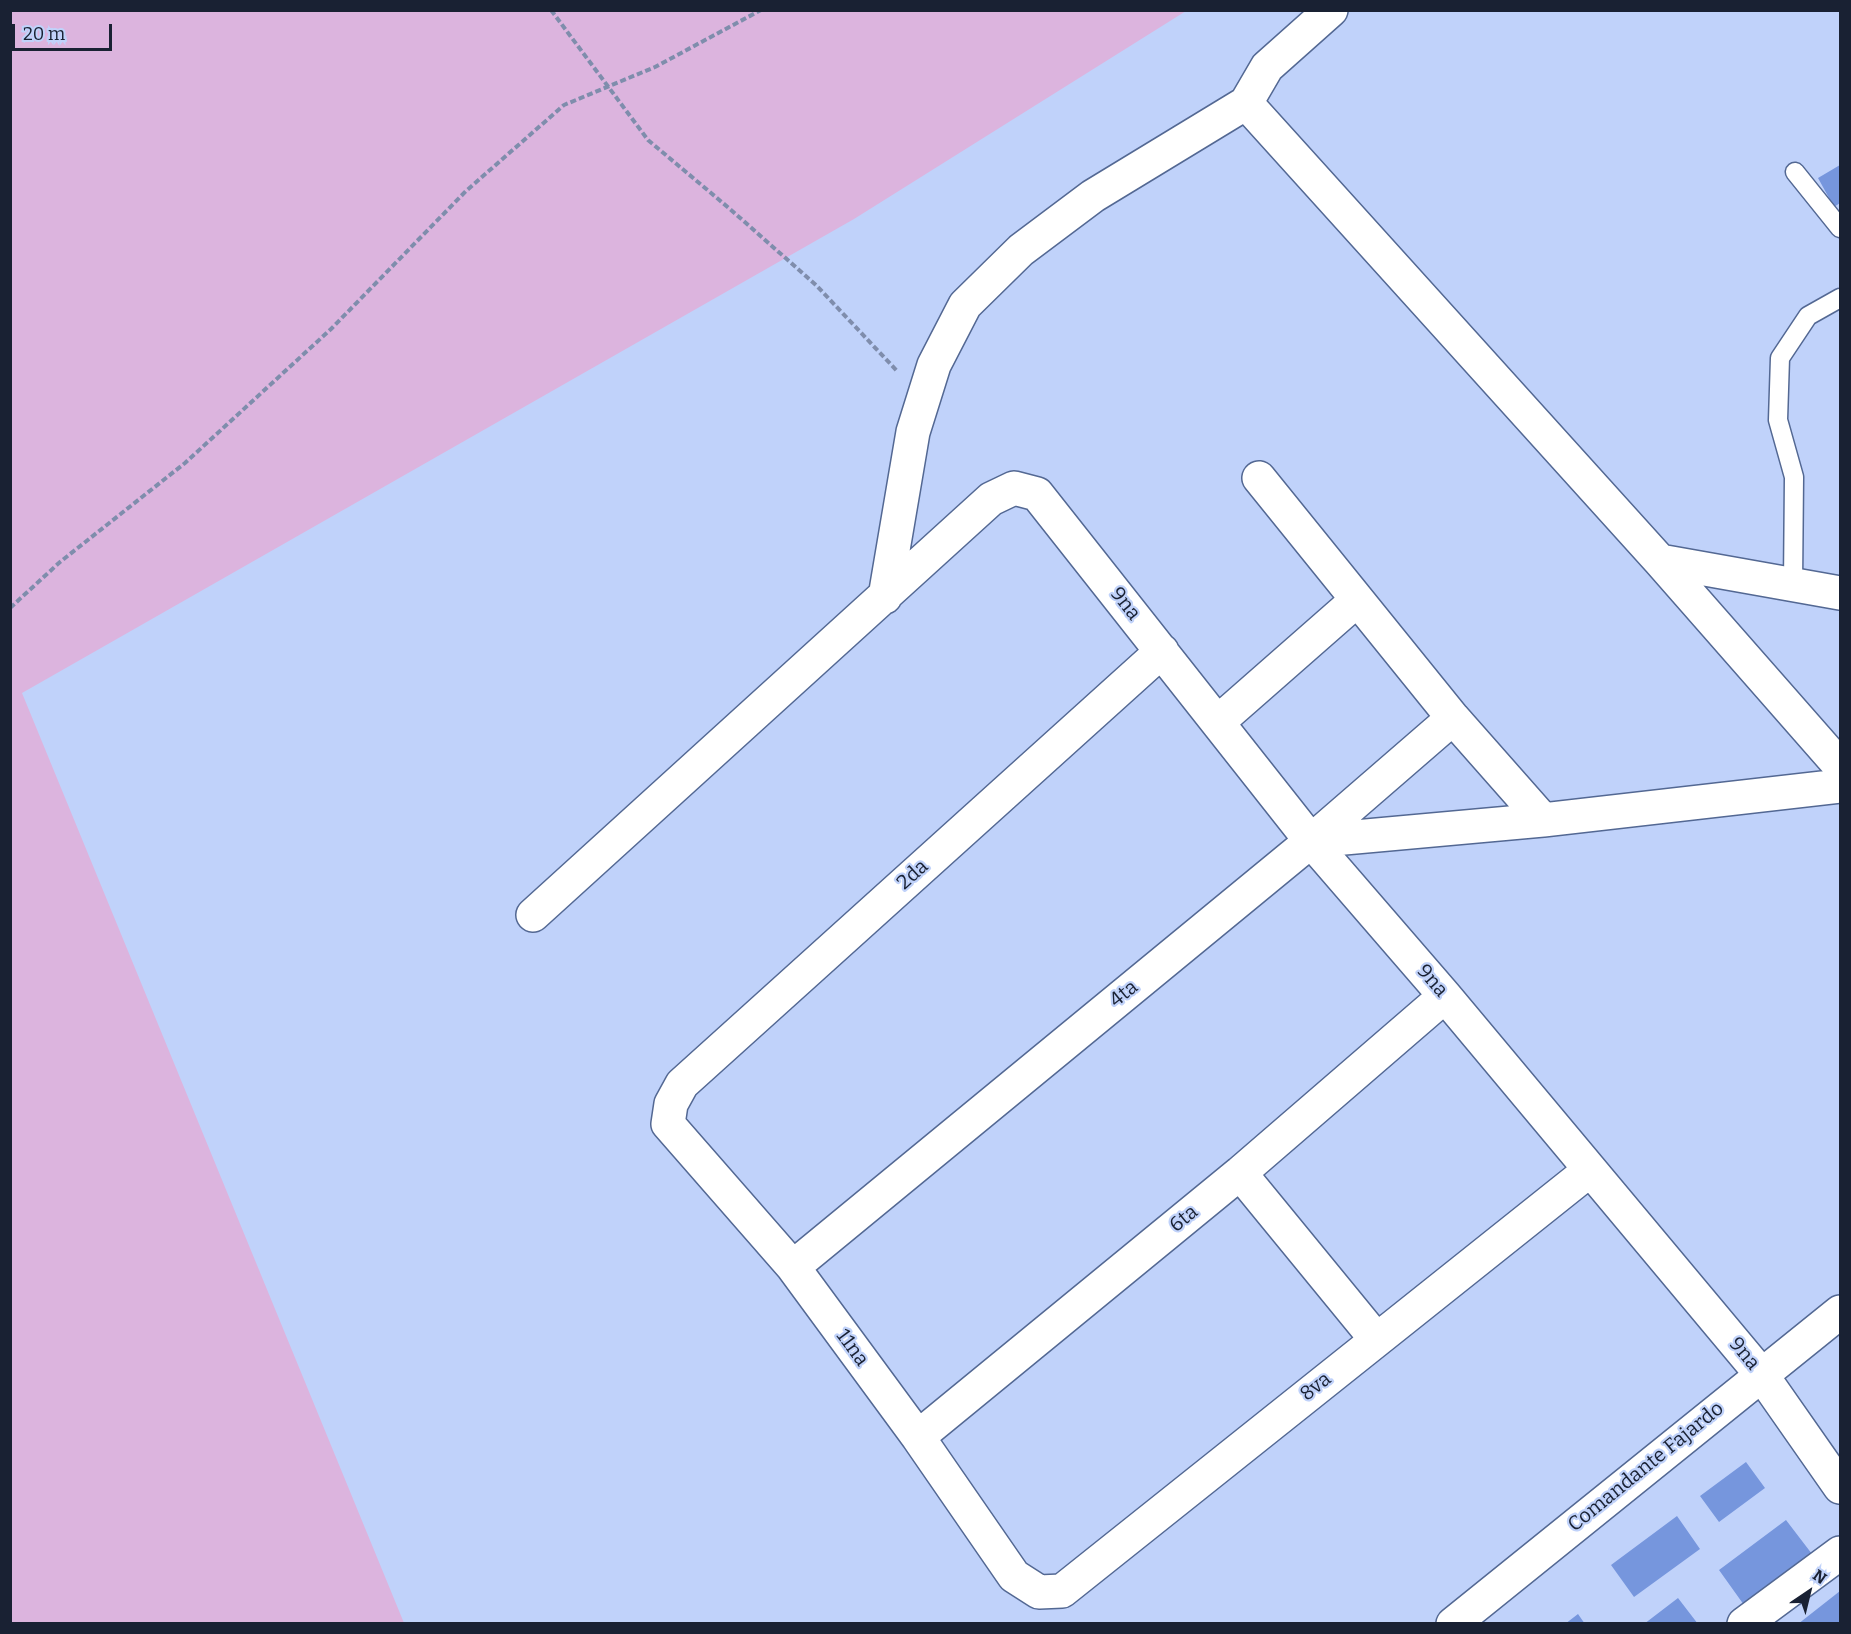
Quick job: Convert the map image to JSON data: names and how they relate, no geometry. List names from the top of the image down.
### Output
{
  "streets": {
    "street": [
      "9na",
      "2da",
      "4ta",
      "6ta",
      "11na",
      "8va",
      "Comandante Fajardo"
    ]
  },
  "crossings": [
    ["9na", "2da"],
    ["9na", "4ta"],
    ["9na", "6ta"],
    ["9na", "8va"],
    ["9na", "Comandante Fajardo"],
    ["2da", "11na"],
    ["4ta", "11na"],
    ["6ta", "11na"],
    ["11na", "8va"]
  ],
  "scale_bar": "20 m",
  "north": "top right"
}
